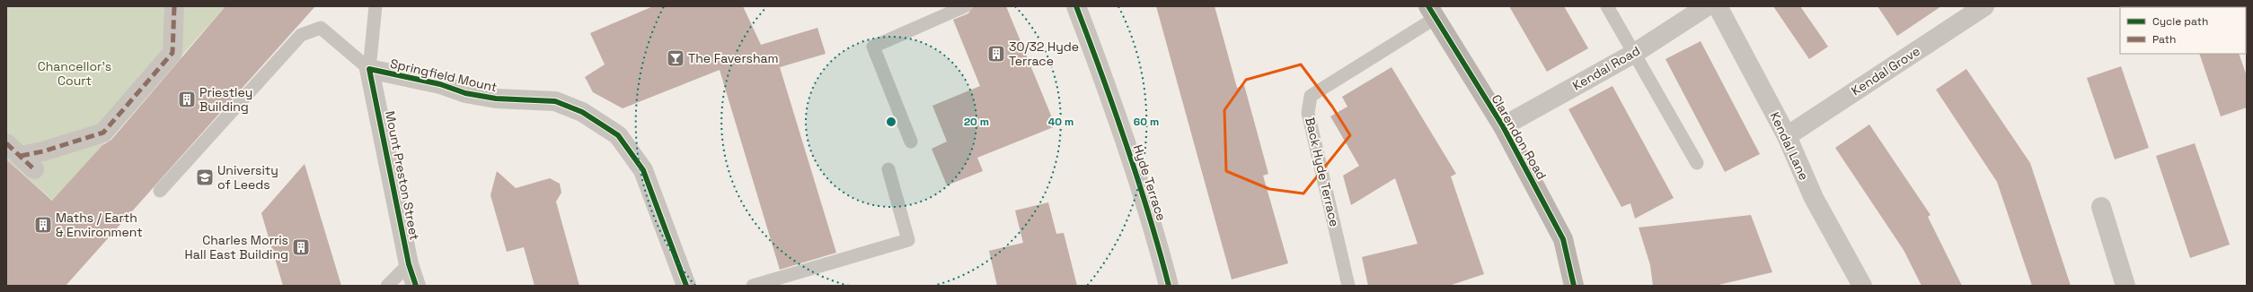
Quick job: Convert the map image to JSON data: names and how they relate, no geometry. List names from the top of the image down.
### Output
{
  "streets": {
    "street": [
      "Kendal Road",
      "Kendal Grove",
      "Springfield Mount",
      "Clarendon Road",
      "Kendal Lane",
      "Mount Preston Street",
      "Hyde Terrace"
    ],
    "lane": ["Back Hyde Terrace"]
  },
  "crossings": [
    ["Kendal Road", "Clarendon Road"],
    ["Kendal Grove", "Kendal Lane"],
    ["Springfield Mount", "Mount Preston Street"],
    ["Clarendon Road", "Back Hyde Terrace"]
  ],
  "parks": ["Chancellor's Court"],
  "places": {
    "building": [
      "30/32 Hyde Terrace",
      "Priestley Building",
      "Maths / Earth & Environment",
      "Charles Morris Hall East Building"
    ],
    "bar": ["The Faversham"],
    "school or university": ["University of Leeds"]
  },
  "legend": ["Cycle path", "Path"],
  "rings": ["20 m", "40 m", "60 m"]
}
